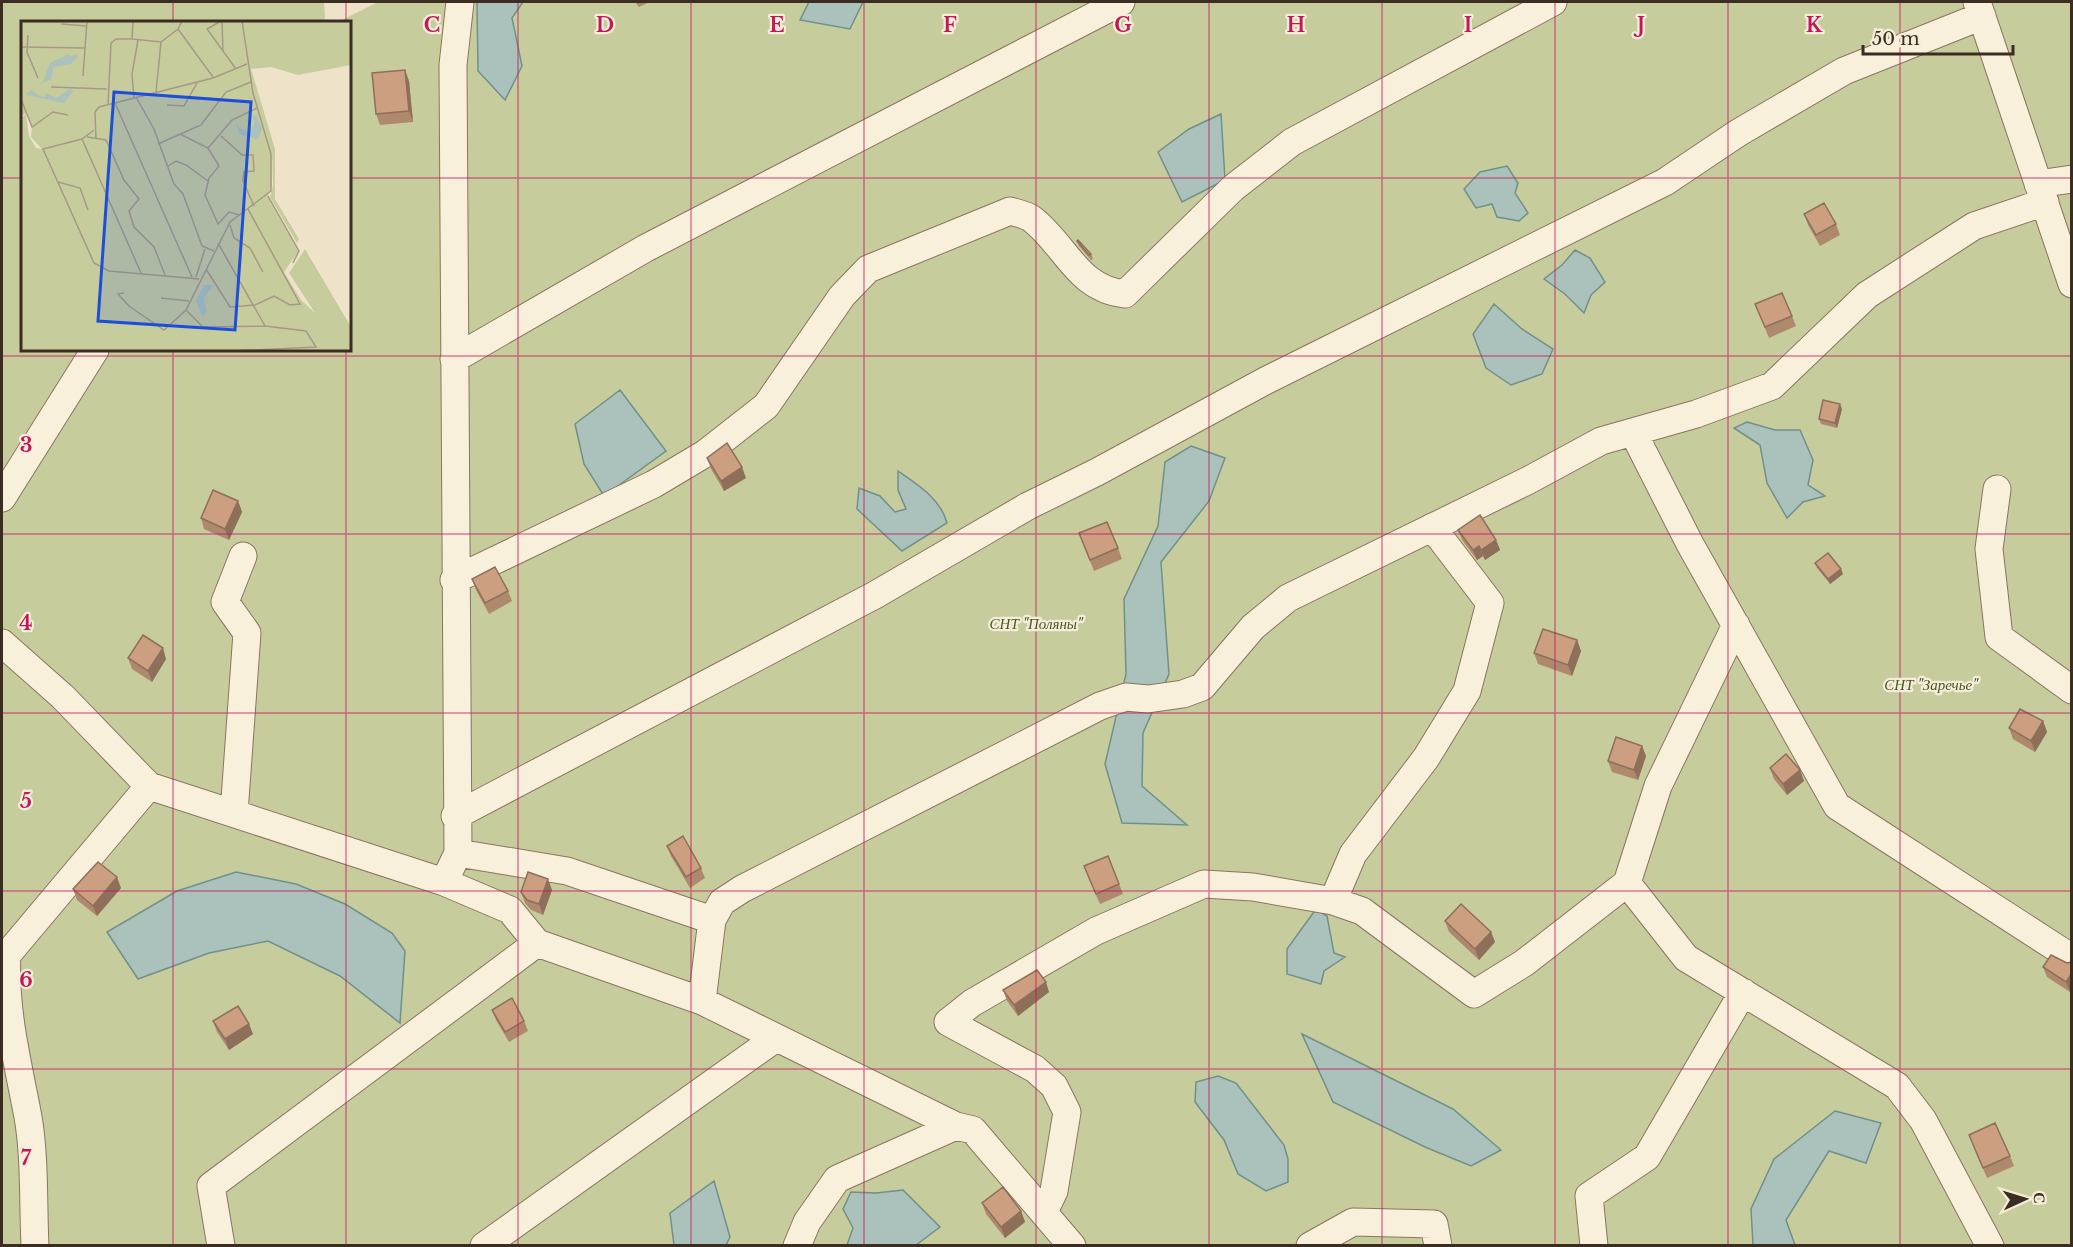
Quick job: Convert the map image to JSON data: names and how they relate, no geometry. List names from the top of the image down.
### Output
{
  "parks": ["СНТ \"Поляны\"", "СНТ \"Заречье\""],
  "scale_bar": "50 m",
  "north": "right",
  "grid": {
    "columns": [
      "C",
      "D",
      "E",
      "F",
      "G",
      "H",
      "I",
      "J",
      "K"
    ],
    "rows": [
      "3",
      "4",
      "5",
      "6",
      "7"
    ]
  }
}
